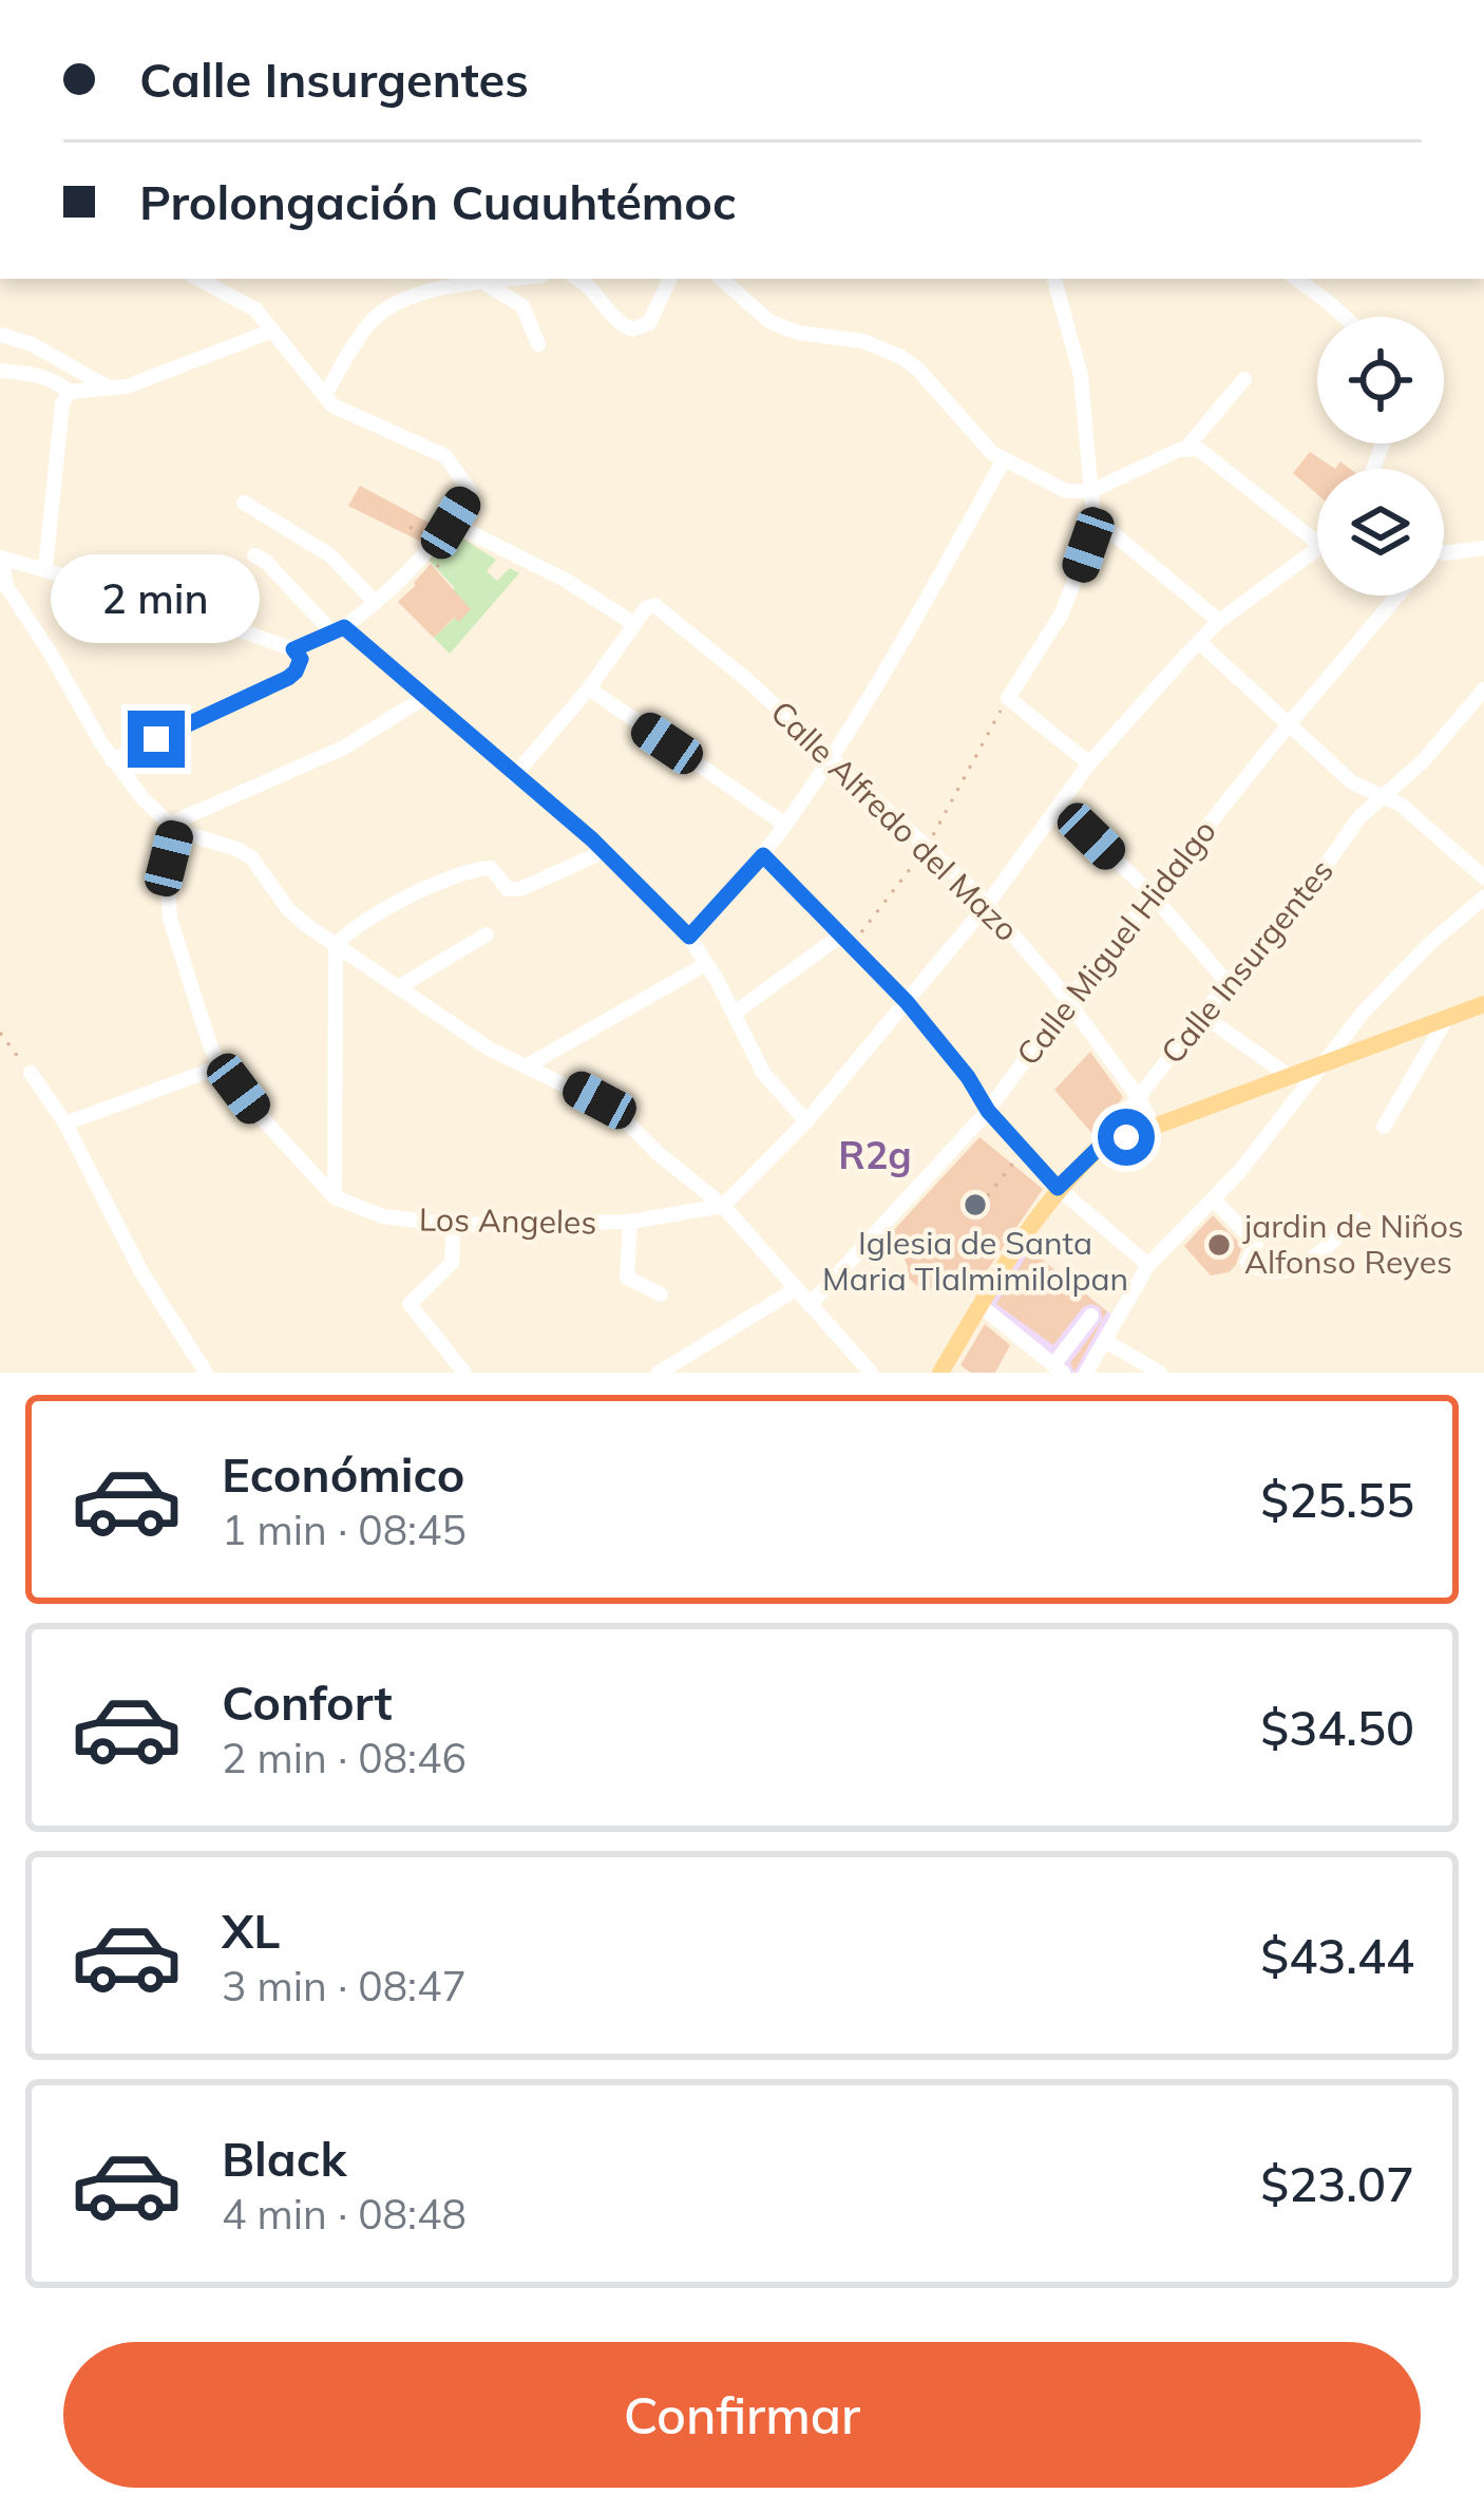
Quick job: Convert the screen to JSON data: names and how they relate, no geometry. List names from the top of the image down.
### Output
{
  "streets": {
    "main road": ["Calle Insurgentes"],
    "street": ["Calle Alfredo del Mazo", "Calle Miguel Hidalgo", "Los Angeles"]
  },
  "crossings": [
    ["Calle Alfredo del Mazo", "Calle Miguel Hidalgo"],
    ["Calle Alfredo del Mazo", "Calle Insurgentes"]
  ],
  "districts": ["R2g"],
  "places": ["Iglesia de Santa Maria Tlalmimilolpan", "jardin de Niños Alfonso Reyes"],
  "page": {
    "banner": ["Calle Insurgentes", "Prolongación Cuauhtémoc"],
    "bubble": "2 min",
    "list": [
      {
        "name": "Económico",
        "note": "1 min · 08:45",
        "value": "$25.55"
      },
      {
        "name": "Confort",
        "note": "2 min · 08:46",
        "value": "$34.50"
      },
      {
        "name": "XL",
        "note": "3 min · 08:47",
        "value": "$43.44"
      },
      {
        "name": "Black",
        "note": "4 min · 08:48",
        "value": "$23.07"
      }
    ],
    "buttons": "Confirmar"
  }
}
